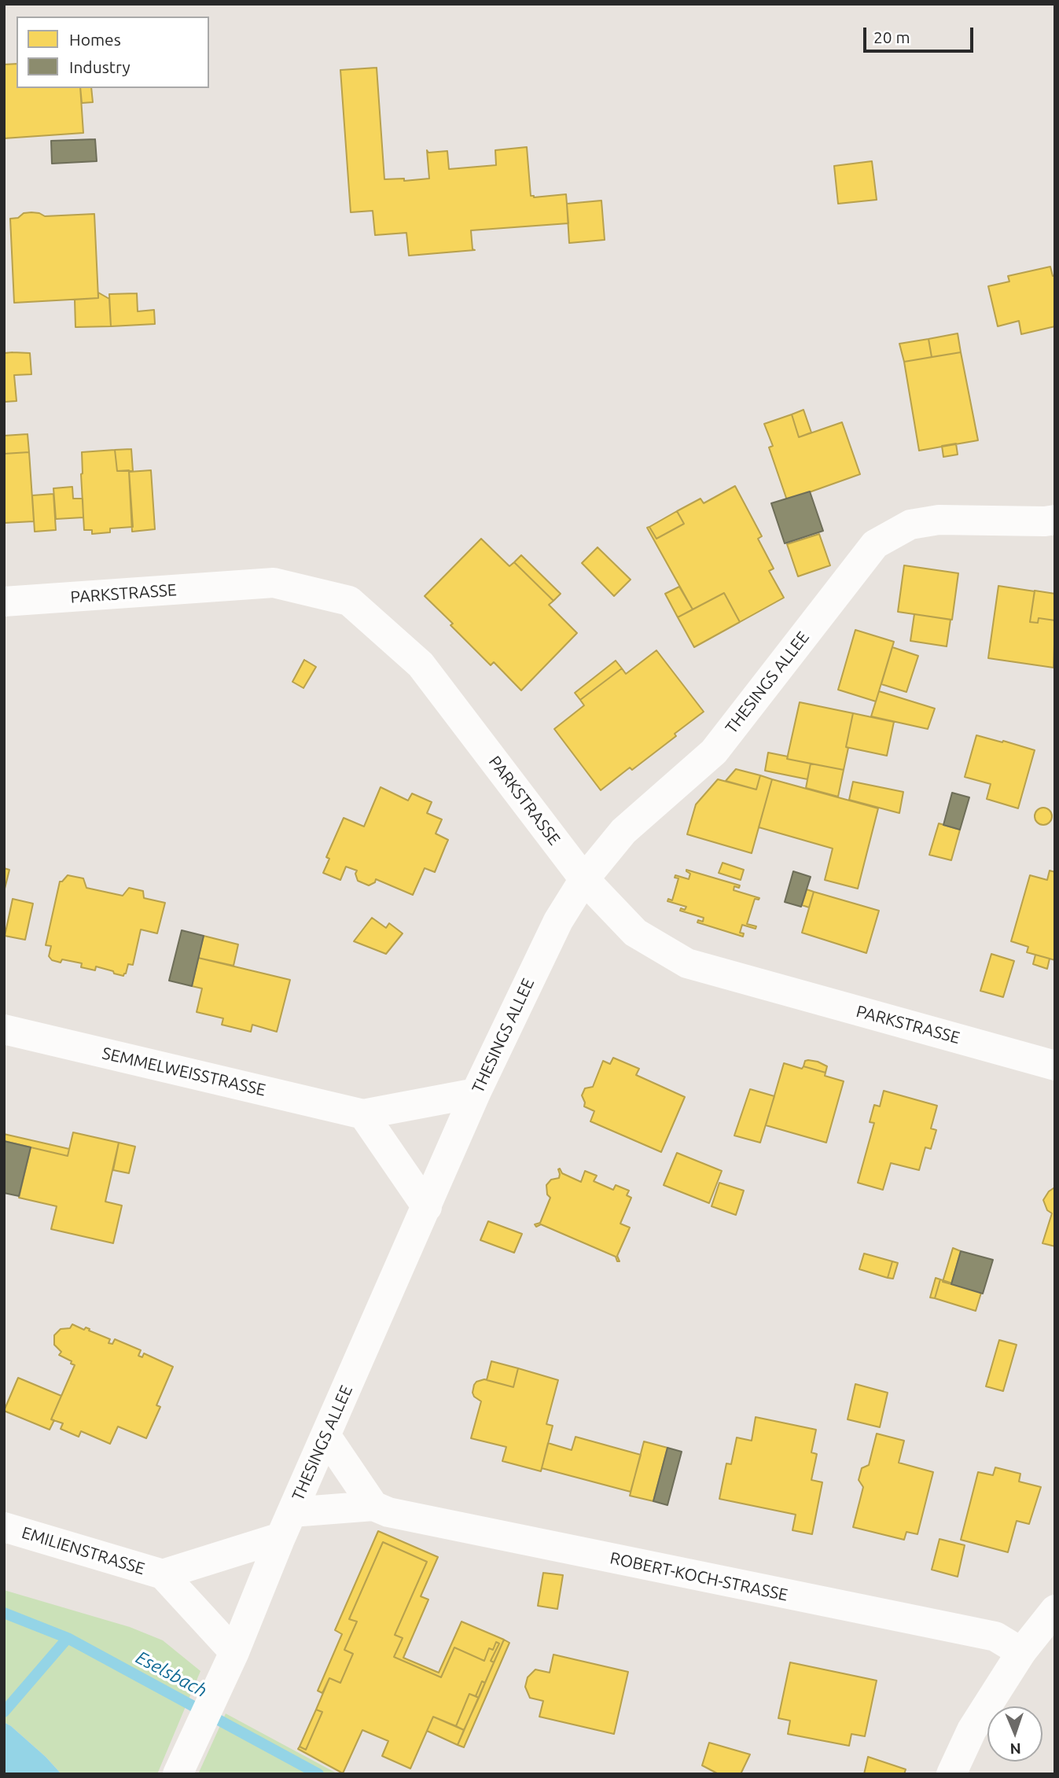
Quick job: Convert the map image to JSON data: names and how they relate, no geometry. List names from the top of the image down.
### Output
{
  "streets": {
    "street": [
      "PARKSTRASSE",
      "THESINGS ALLEE",
      "SEMMELWEISSTRASSE",
      "EMILIENSTRASSE",
      "ROBERT-KOCH-STRASSE"
    ]
  },
  "crossings": [
    ["PARKSTRASSE", "THESINGS ALLEE"],
    ["THESINGS ALLEE", "SEMMELWEISSTRASSE"],
    ["THESINGS ALLEE", "EMILIENSTRASSE"],
    ["THESINGS ALLEE", "ROBERT-KOCH-STRASSE"],
    ["EMILIENSTRASSE", "ROBERT-KOCH-STRASSE"]
  ],
  "water": ["Eselsbach"],
  "legend": ["Homes", "Industry"],
  "scale_bar": "20 m",
  "north": "bottom"
}
